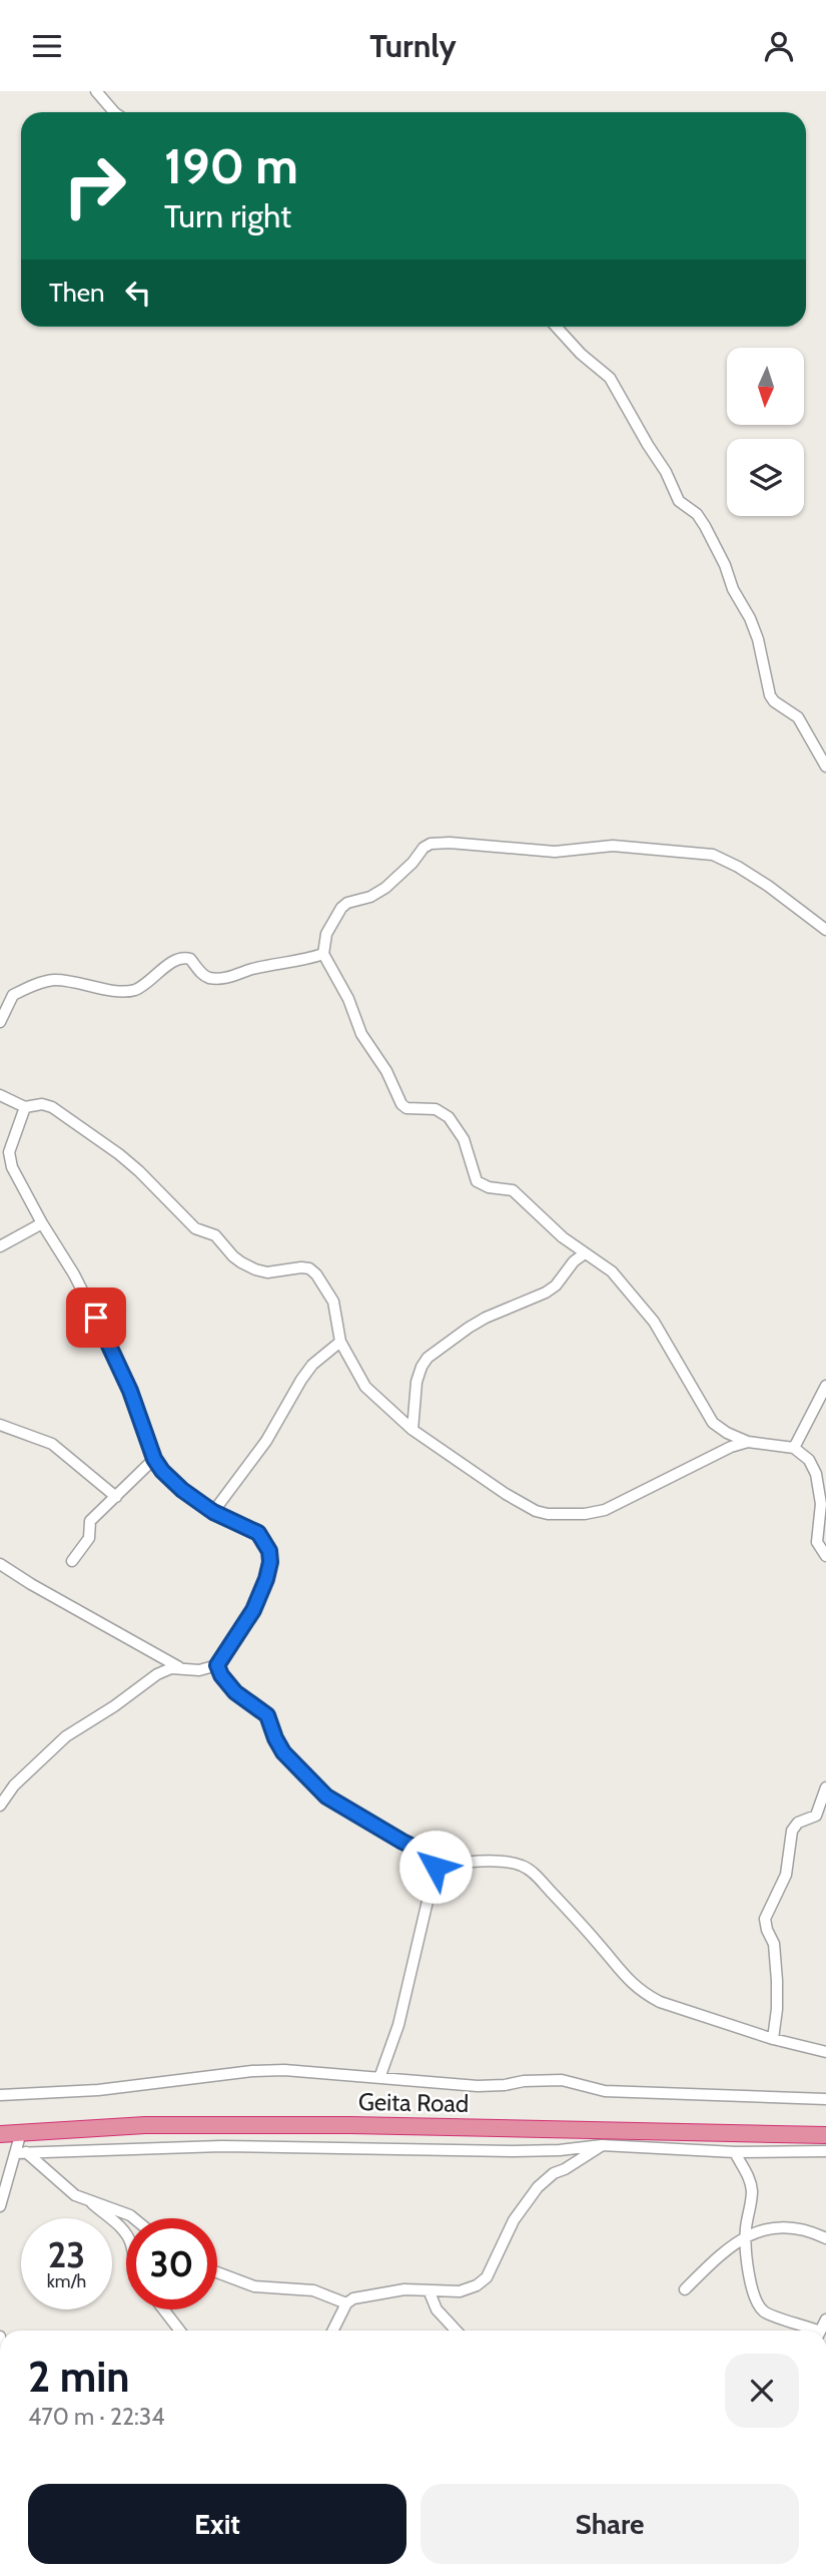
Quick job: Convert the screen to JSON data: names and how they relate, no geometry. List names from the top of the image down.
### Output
{
  "streets": {
    "highway": ["Geita Road"]
  },
  "north": "bottom",
  "page": {
    "header": "Turnly",
    "turn": ["190 m", "Turn right"],
    "then": "Then",
    "speed": "23 km/h",
    "limit": "30",
    "heading": ["2 min", "470 m · 22:34"],
    "buttons": ["Exit", "Share"]
  }
}
